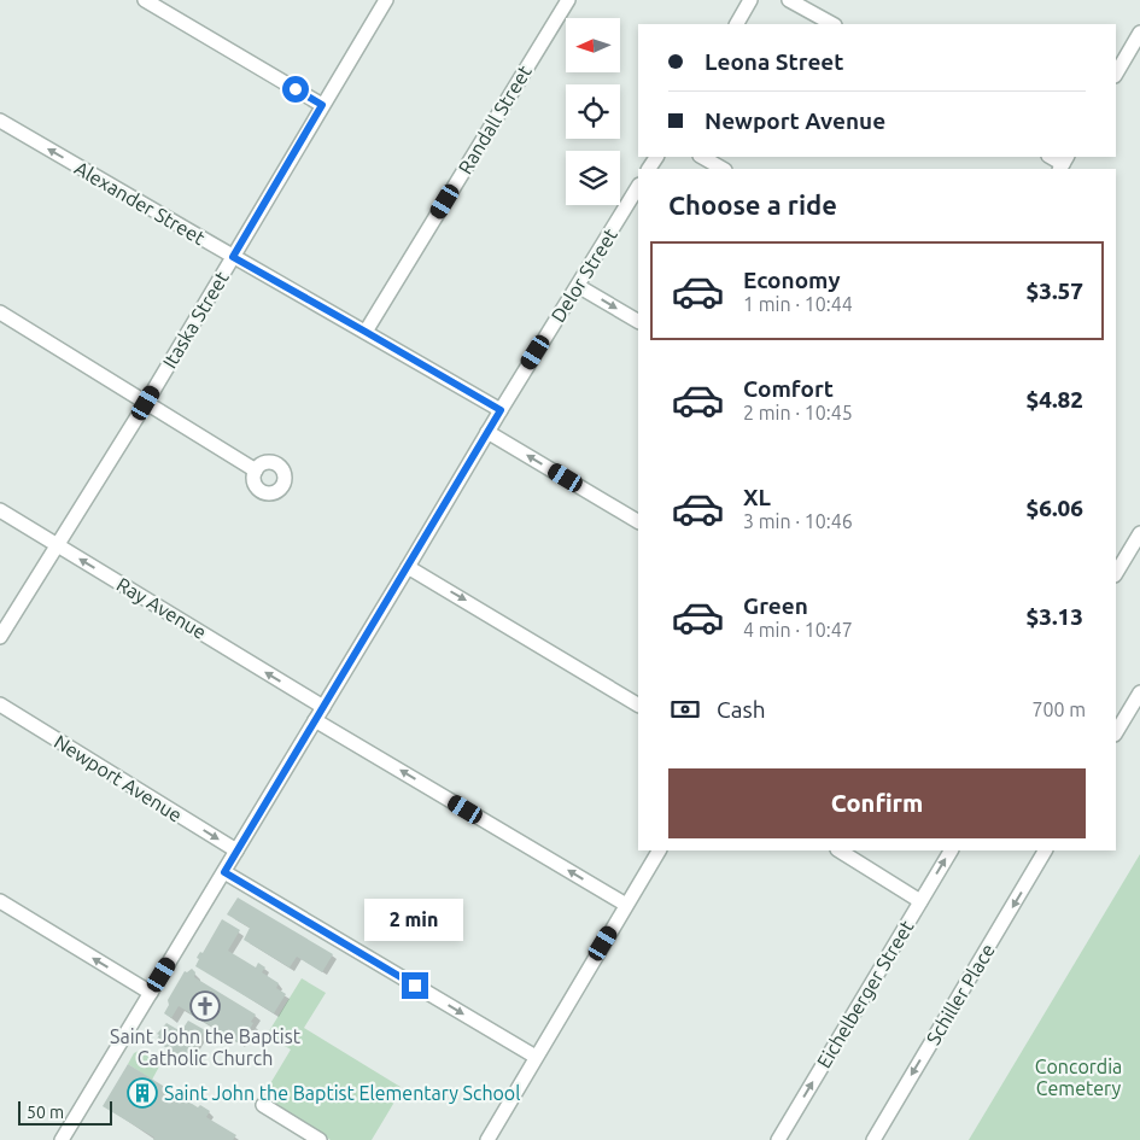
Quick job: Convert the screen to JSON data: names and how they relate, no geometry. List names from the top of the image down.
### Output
{
  "streets": {
    "street": [
      "Randall Street",
      "Alexander Street",
      "Delor Street",
      "Itaska Street",
      "Ray Avenue",
      "Newport Avenue",
      "Eichelberger Street",
      "Schiller Place"
    ]
  },
  "crossings": [
    ["Randall Street", "Alexander Street"],
    ["Alexander Street", "Delor Street"],
    ["Alexander Street", "Itaska Street"],
    ["Delor Street", "Ray Avenue"],
    ["Delor Street", "Newport Avenue"],
    ["Itaska Street", "Ray Avenue"]
  ],
  "one_way": [
    "Alexander Street",
    "Ray Avenue",
    "Newport Avenue",
    "Eichelberger Street",
    "Schiller Place"
  ],
  "parks": ["Concordia Cemetery"],
  "places": {
    "church": ["Saint John the Baptist Catholic Church"],
    "building": ["Saint John the Baptist Elementary School"]
  },
  "scale_bar": "50 m",
  "north": "left",
  "page": {
    "banner": ["Leona Street", "Newport Avenue"],
    "heading": "Choose a ride",
    "list": [
      {
        "name": "Economy",
        "note": "1 min · 10:44",
        "value": "$3.57"
      },
      {
        "name": "Comfort",
        "note": "2 min · 10:45",
        "value": "$4.82"
      },
      {
        "name": "XL",
        "note": "3 min · 10:46",
        "value": "$6.06"
      },
      {
        "name": "Green",
        "note": "4 min · 10:47",
        "value": "$3.13"
      }
    ],
    "pay": ["Cash", "700 m"],
    "buttons": "Confirm",
    "bubble": "2 min",
    "scale": "50 m"
  }
}
